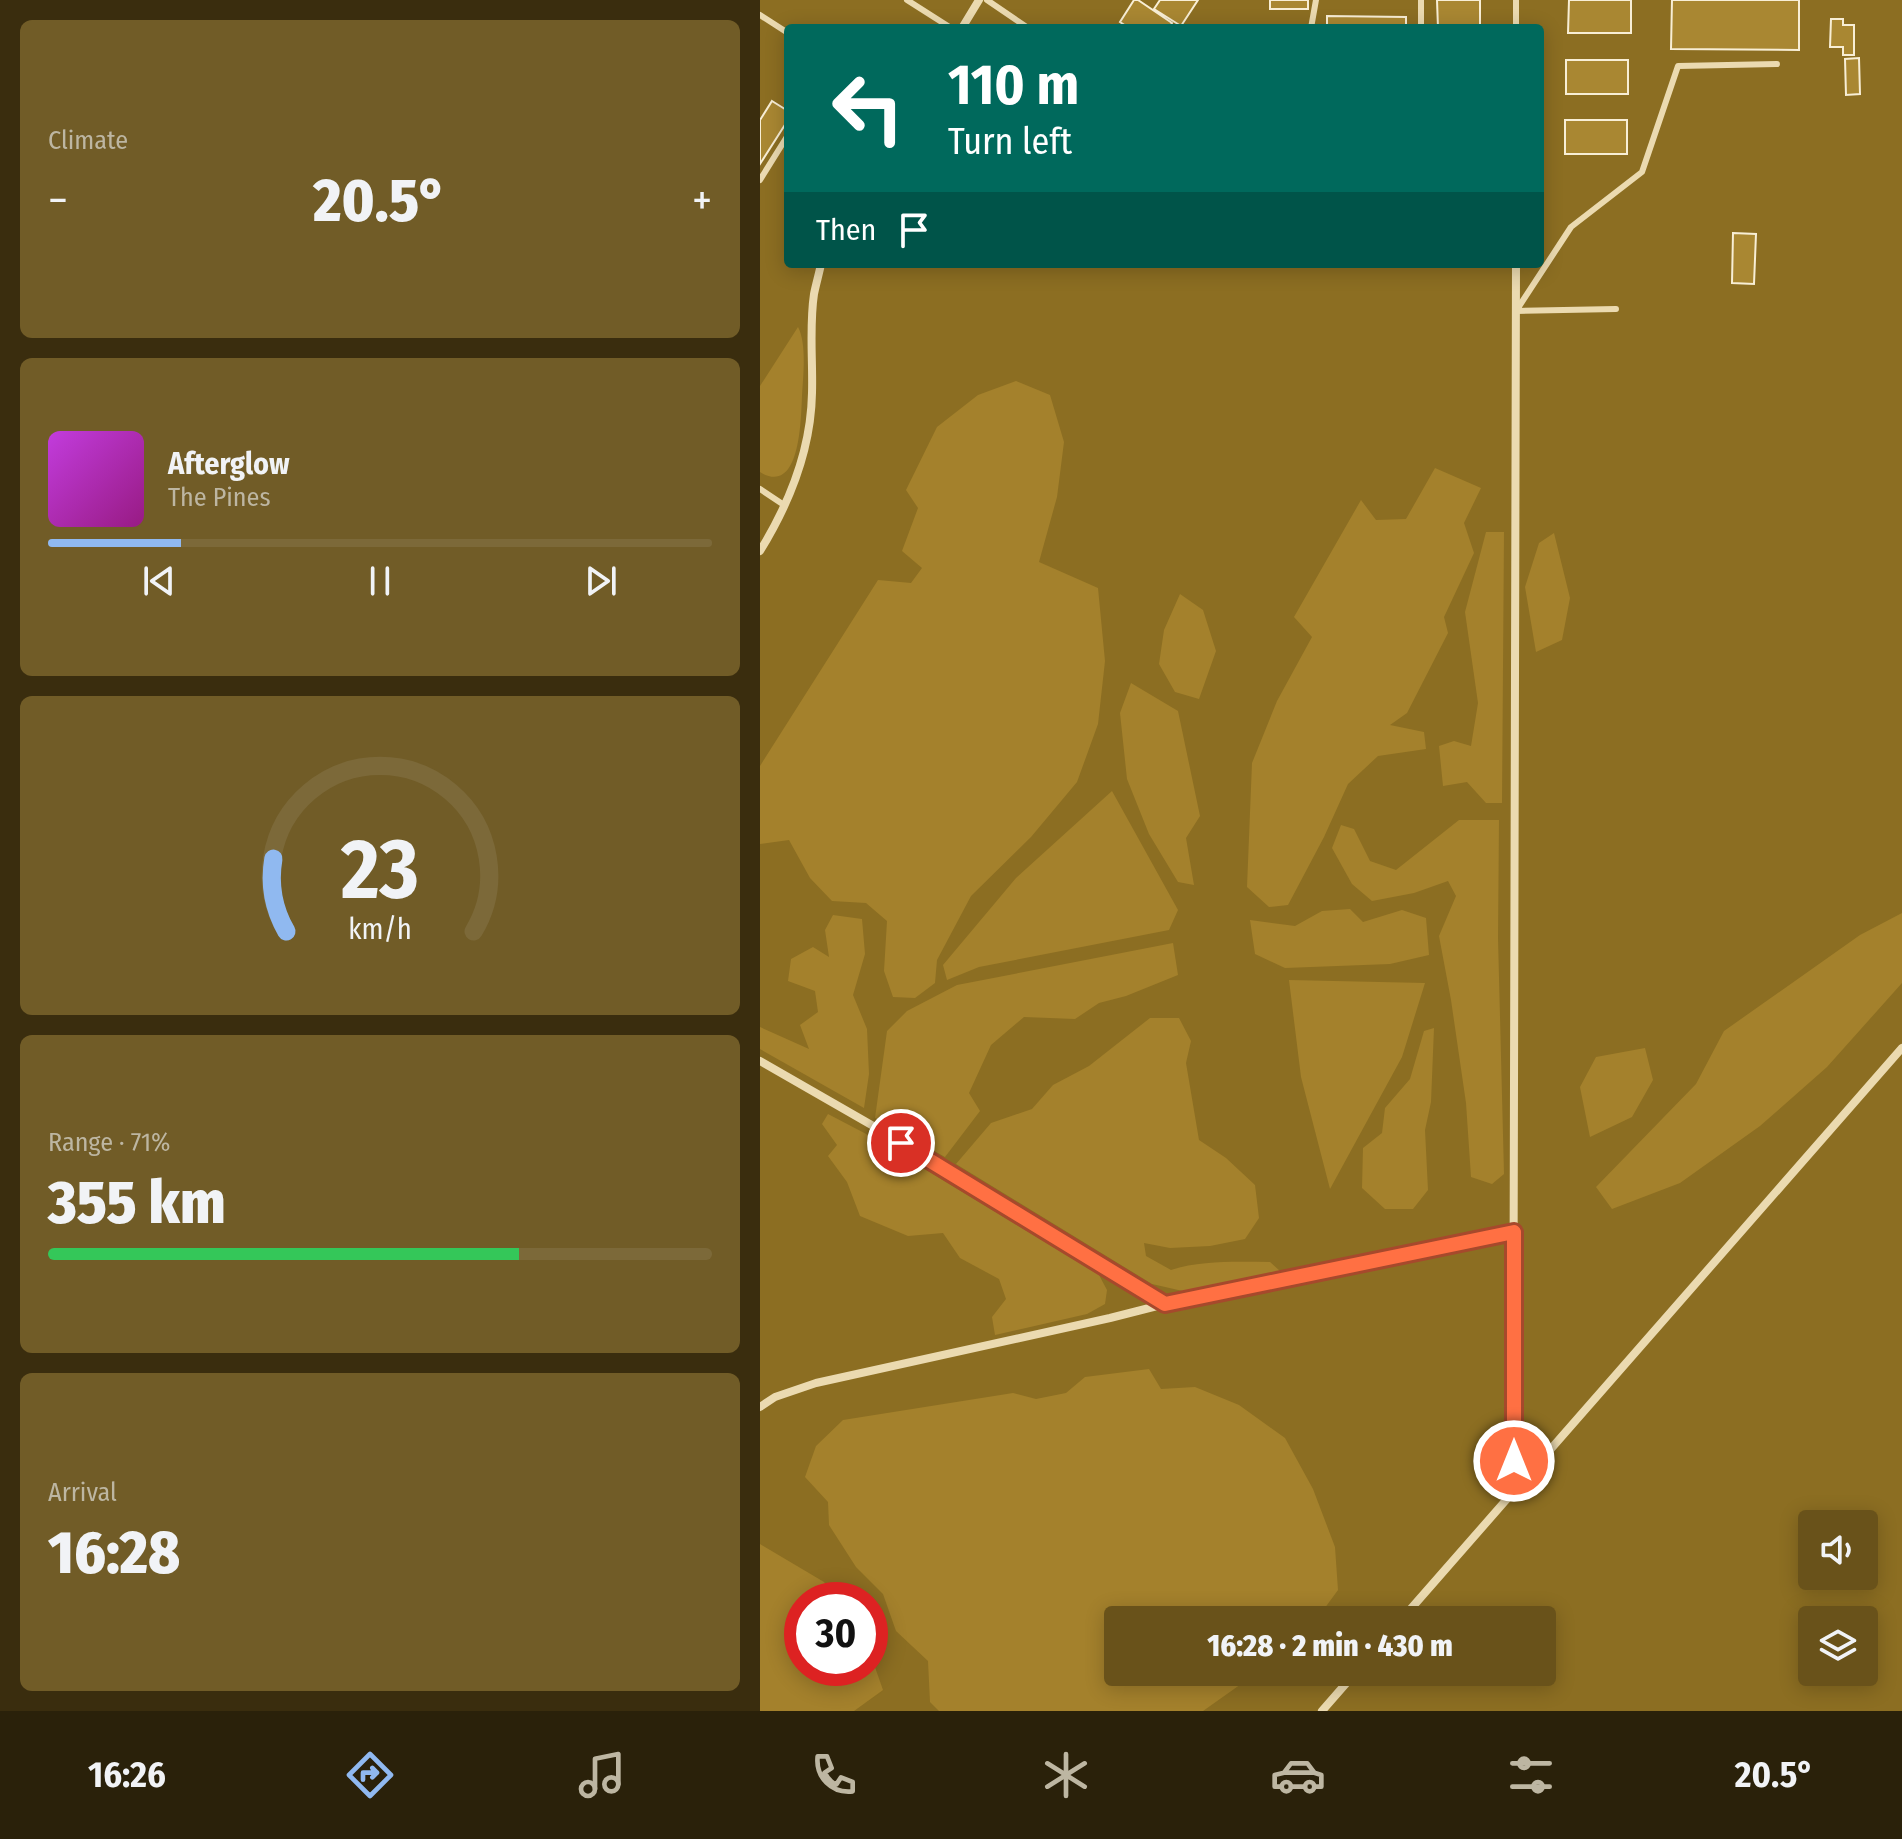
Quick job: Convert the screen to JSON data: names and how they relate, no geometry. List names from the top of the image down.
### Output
{
  "page": {
    "tile": [
      "Climate",
      ["Range · 71%", "355 km"],
      ["Arrival", "16:28"]
    ],
    "turn": ["110 m", "Turn left"],
    "heat": ["−", "20.5°", "+"],
    "then": "Then",
    "song": ["Afterglow", "The Pines"],
    "limit": "30",
    "trip": "16:28 · 2 min · 430 m",
    "tabs": ["16:26", "20.5°"],
    "gauge": ["23", "km/h"]
  }
}
